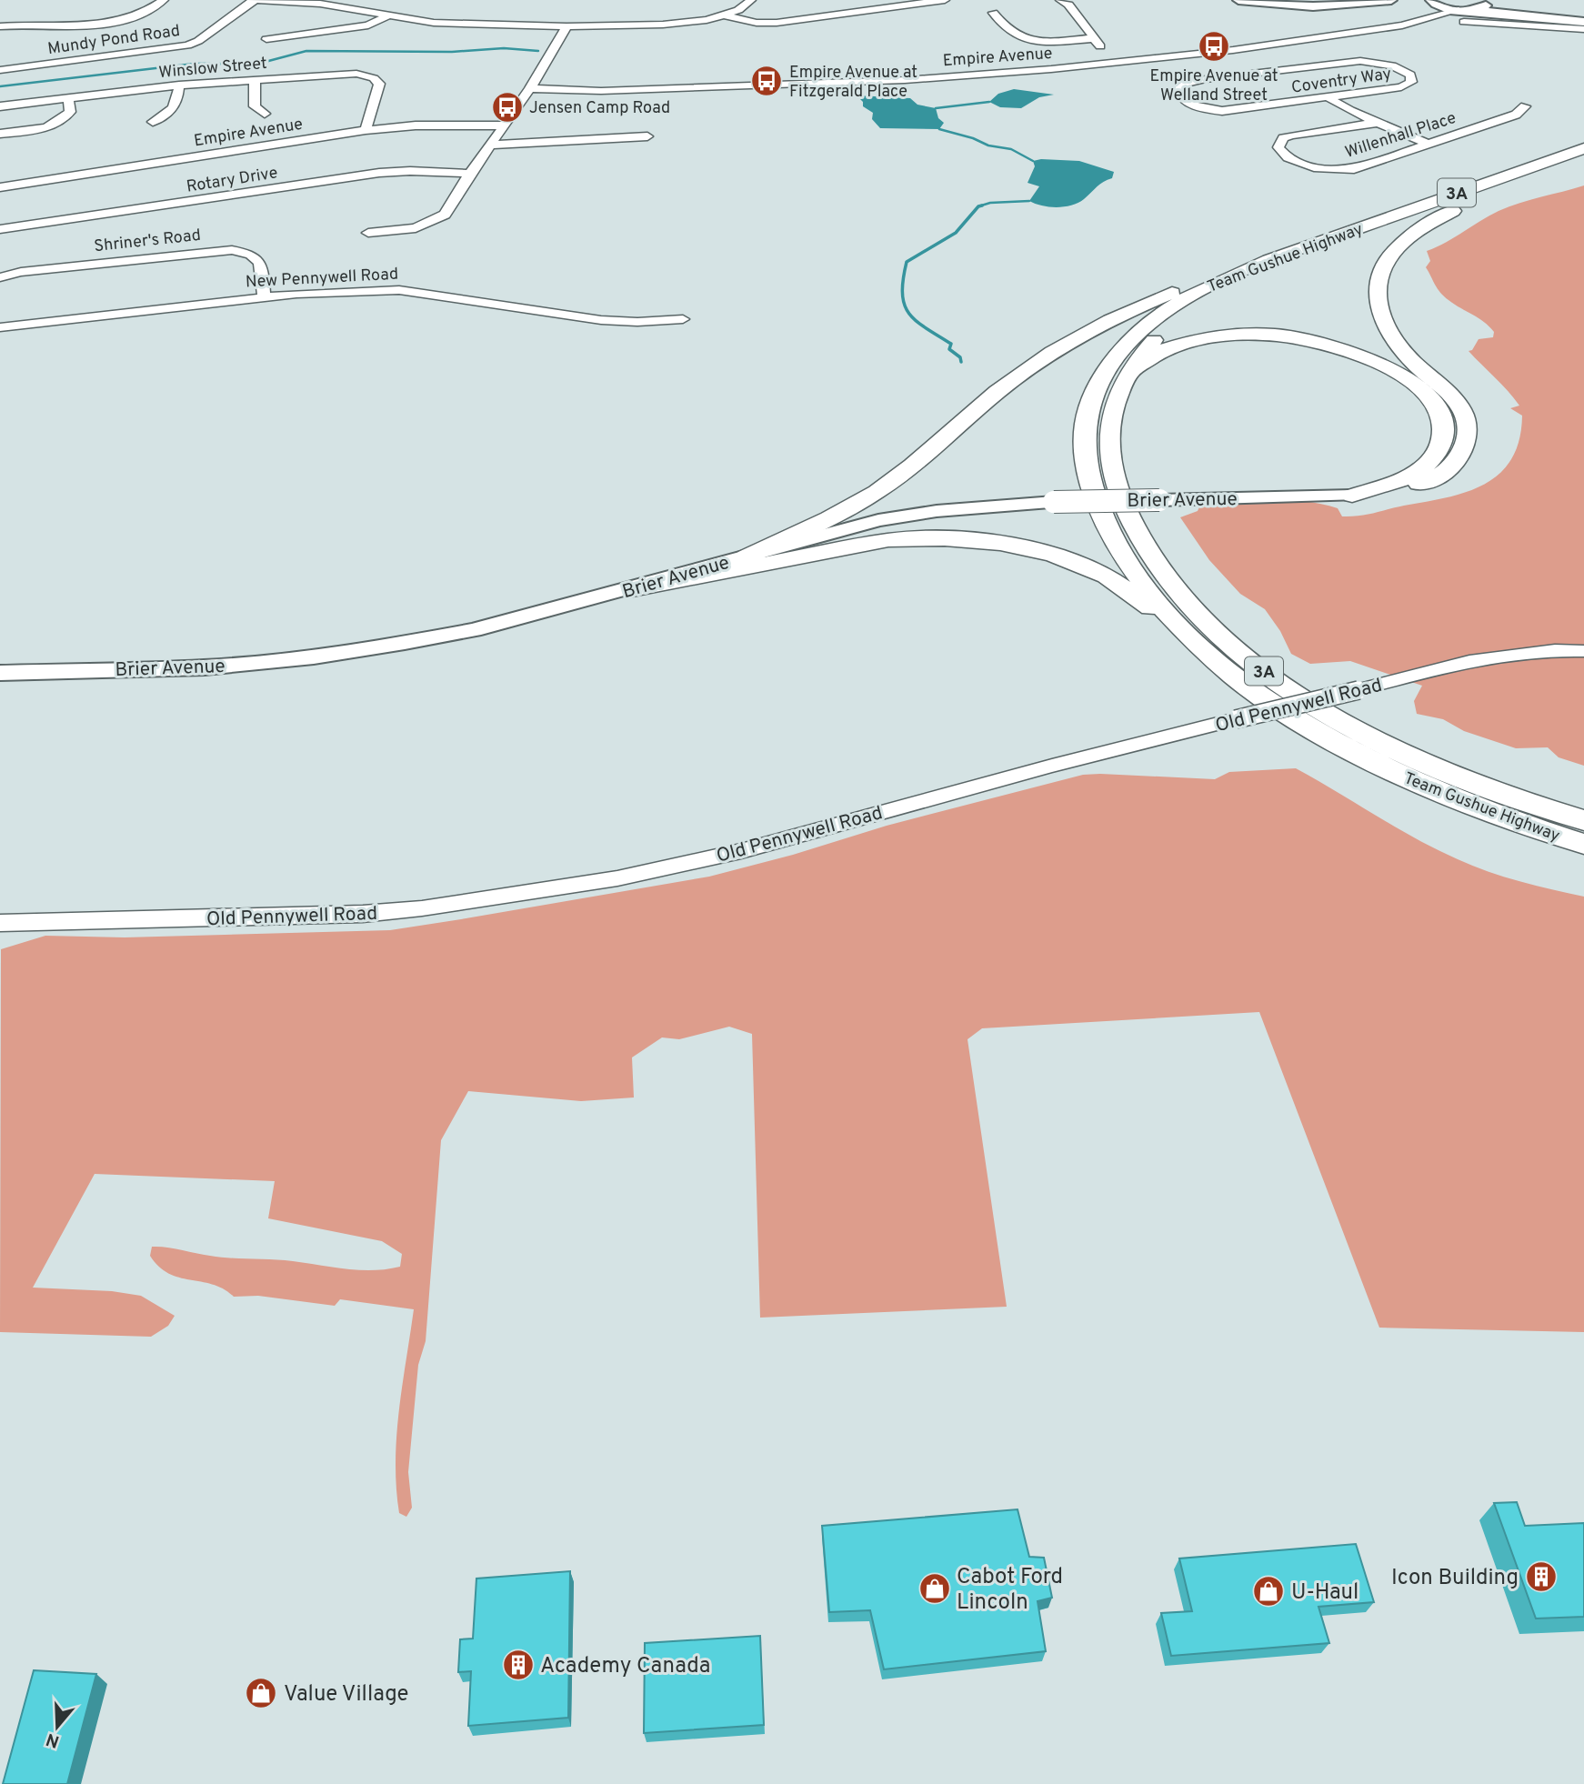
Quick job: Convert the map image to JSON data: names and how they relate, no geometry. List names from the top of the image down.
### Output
{
  "streets": {
    "highway": ["3A", "Team Gushue Highway"],
    "main road": ["Brier Avenue"],
    "street": [
      "Mundy Pond Road",
      "Empire Avenue",
      "Winslow Street",
      "Coventry Way",
      "Willenhall Place",
      "Rotary Drive",
      "Shriner's Road",
      "New Pennywell Road",
      "Old Pennywell Road"
    ]
  },
  "crossings": [
    ["Empire Avenue", "Winslow Street"],
    ["Shriner's Road", "New Pennywell Road"]
  ],
  "places": {
    "bus stop": ["Empire Avenue at Welland Street", "Empire Avenue at Fitzgerald Place", "Jensen Camp Road"],
    "building": ["Icon Building", "Academy Canada"],
    "shop": ["Cabot Ford Lincoln", "U-Haul", "Value Village"]
  },
  "north": "bottom"
}
